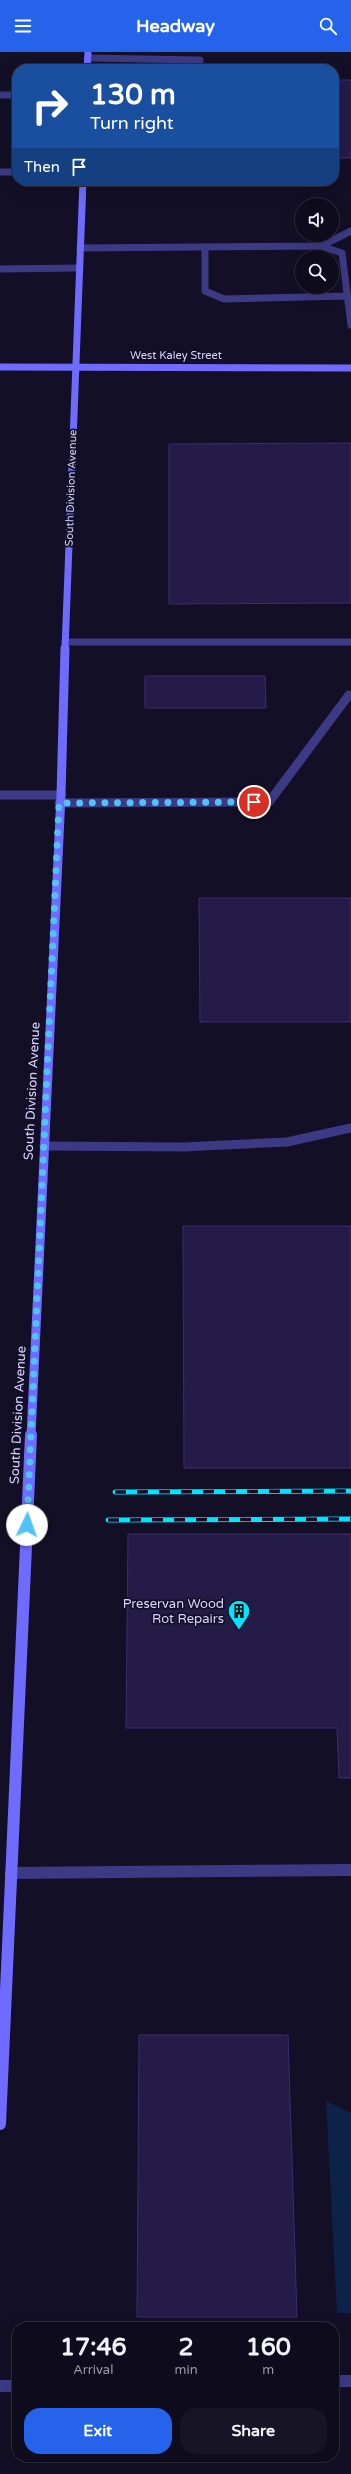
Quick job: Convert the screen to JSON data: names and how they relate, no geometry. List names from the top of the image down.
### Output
{
  "streets": {
    "street": ["West Kaley Street", "South Division Avenue"]
  },
  "crossings": [
    ["West Kaley Street", "South Division Avenue"]
  ],
  "places": {
    "building": ["Preservan Wood Rot Repairs"]
  },
  "page": {
    "header": "Headway",
    "turn": ["130 m", "Turn right"],
    "then": "Then",
    "eta": [
      "17:46",
      "Arrival",
      "2",
      "min",
      "160",
      "m"
    ],
    "buttons": ["Exit", "Share"]
  }
}
